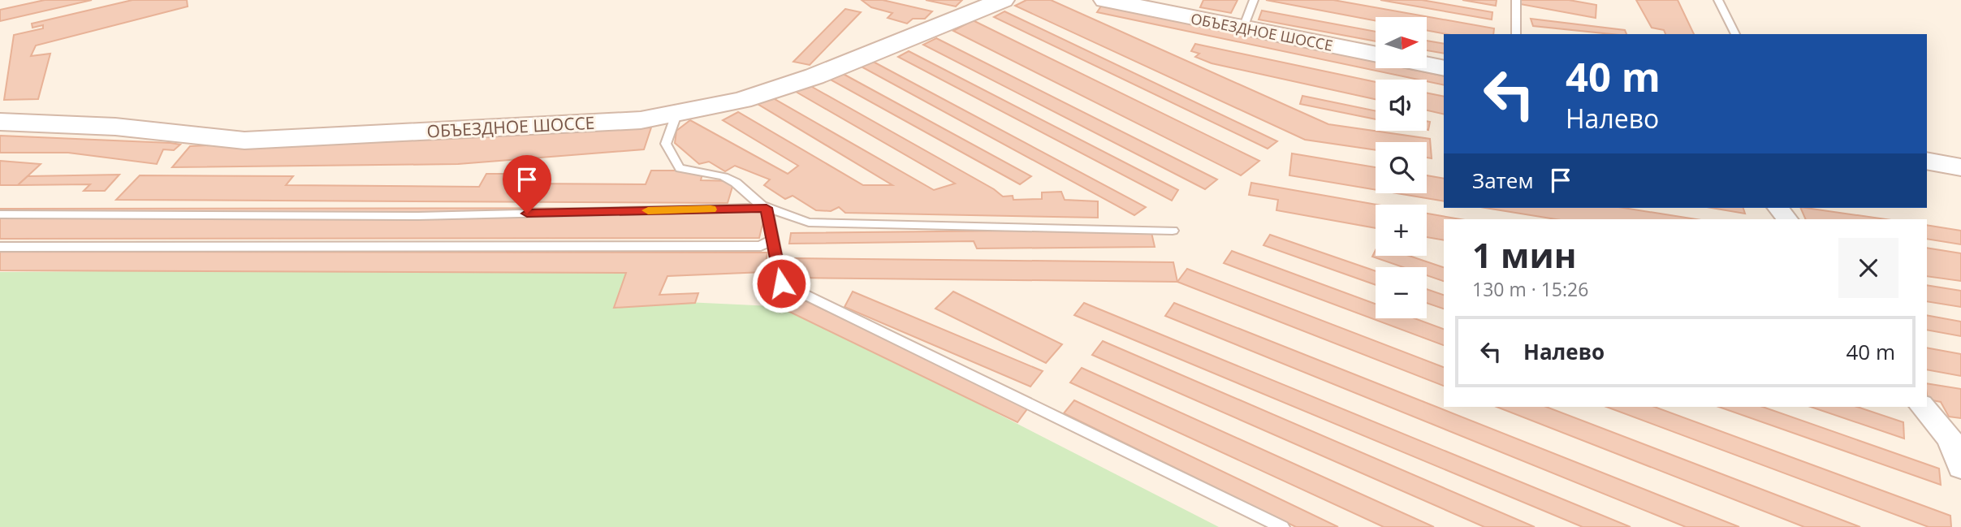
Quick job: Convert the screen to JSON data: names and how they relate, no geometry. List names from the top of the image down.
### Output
{
  "streets": {
    "street": ["ОБЪЕЗДНОЕ ШОССЕ"]
  },
  "north": "right",
  "page": {
    "map_buttons": ["+", "−"],
    "turn": ["40 m", "Налево"],
    "then": "Затем",
    "heading": ["1 мин", "130 m · 15:26"],
    "list": [
      {
        "name": "Налево",
        "value": "40 m"
      }
    ]
  }
}
